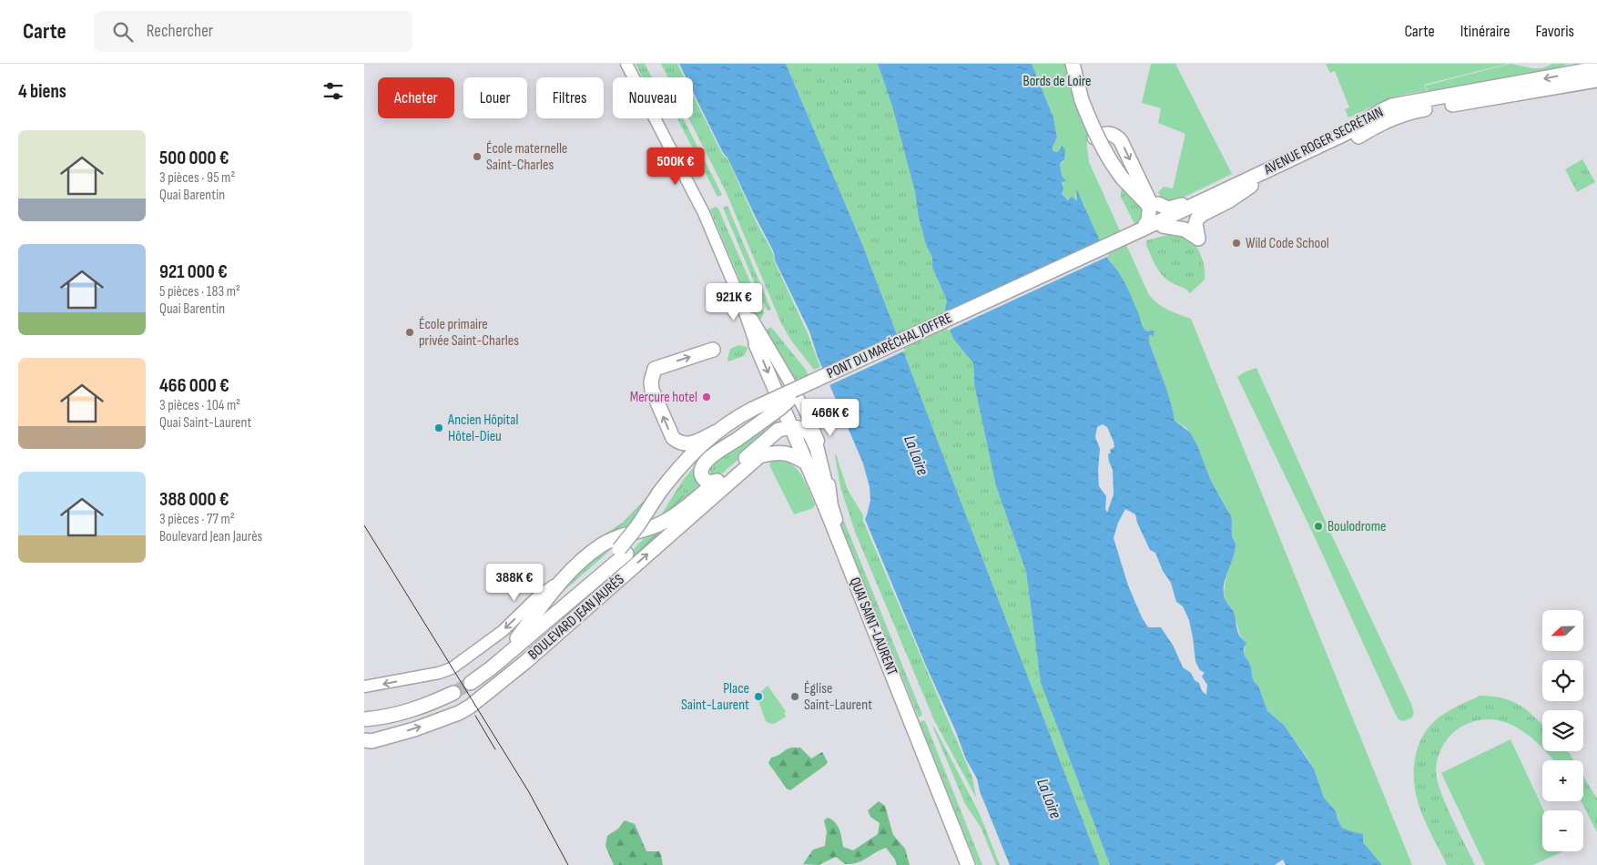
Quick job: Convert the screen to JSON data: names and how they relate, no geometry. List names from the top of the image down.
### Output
{
  "streets": {
    "main road": [
      "AVENUE ROGER SECRÉTAIN",
      "PONT DU MARÉCHAL JOFFRE",
      "BOULEVARD JEAN JAURÈS",
      "QUAI SAINT-LAURENT"
    ]
  },
  "crossings": [
    ["AVENUE ROGER SECRÉTAIN", "PONT DU MARÉCHAL JOFFRE"],
    ["PONT DU MARÉCHAL JOFFRE", "BOULEVARD JEAN JAURÈS"],
    ["PONT DU MARÉCHAL JOFFRE", "QUAI SAINT-LAURENT"],
    ["BOULEVARD JEAN JAURÈS", "QUAI SAINT-LAURENT"]
  ],
  "water": ["La Loire"],
  "parks": ["Bords de Loire"],
  "places": [
    "École maternelle Saint-Charles",
    "Wild Code School",
    "École primaire privée Saint-Charles",
    "Mercure hotel",
    "Ancien Hôpital Hôtel-Dieu",
    "Boulodrome",
    "Place Saint-Laurent",
    "Église Saint-Laurent"
  ],
  "north": "left",
  "page": {
    "header": "Carte",
    "search": "Rechercher",
    "nav": ["Carte", "Itinéraire", "Favoris"],
    "heading": "4 biens",
    "chip": [
      "Acheter",
      "Louer",
      "Filtres",
      "Nouveau"
    ],
    "list": [
      {
        "name": "500 000 €",
        "note": "3 pièces · 95 m² · Quai Barentin"
      },
      {
        "name": "921 000 €",
        "note": "5 pièces · 183 m² · Quai Barentin"
      },
      {
        "name": "466 000 €",
        "note": "3 pièces · 104 m² · Quai Saint-Laurent"
      },
      {
        "name": "388 000 €",
        "note": "3 pièces · 77 m² · Boulevard Jean Jaurès"
      }
    ],
    "price": [
      "500K €",
      "921K €",
      "466K €",
      "388K €"
    ],
    "map_buttons": ["+", "−"]
  }
}
